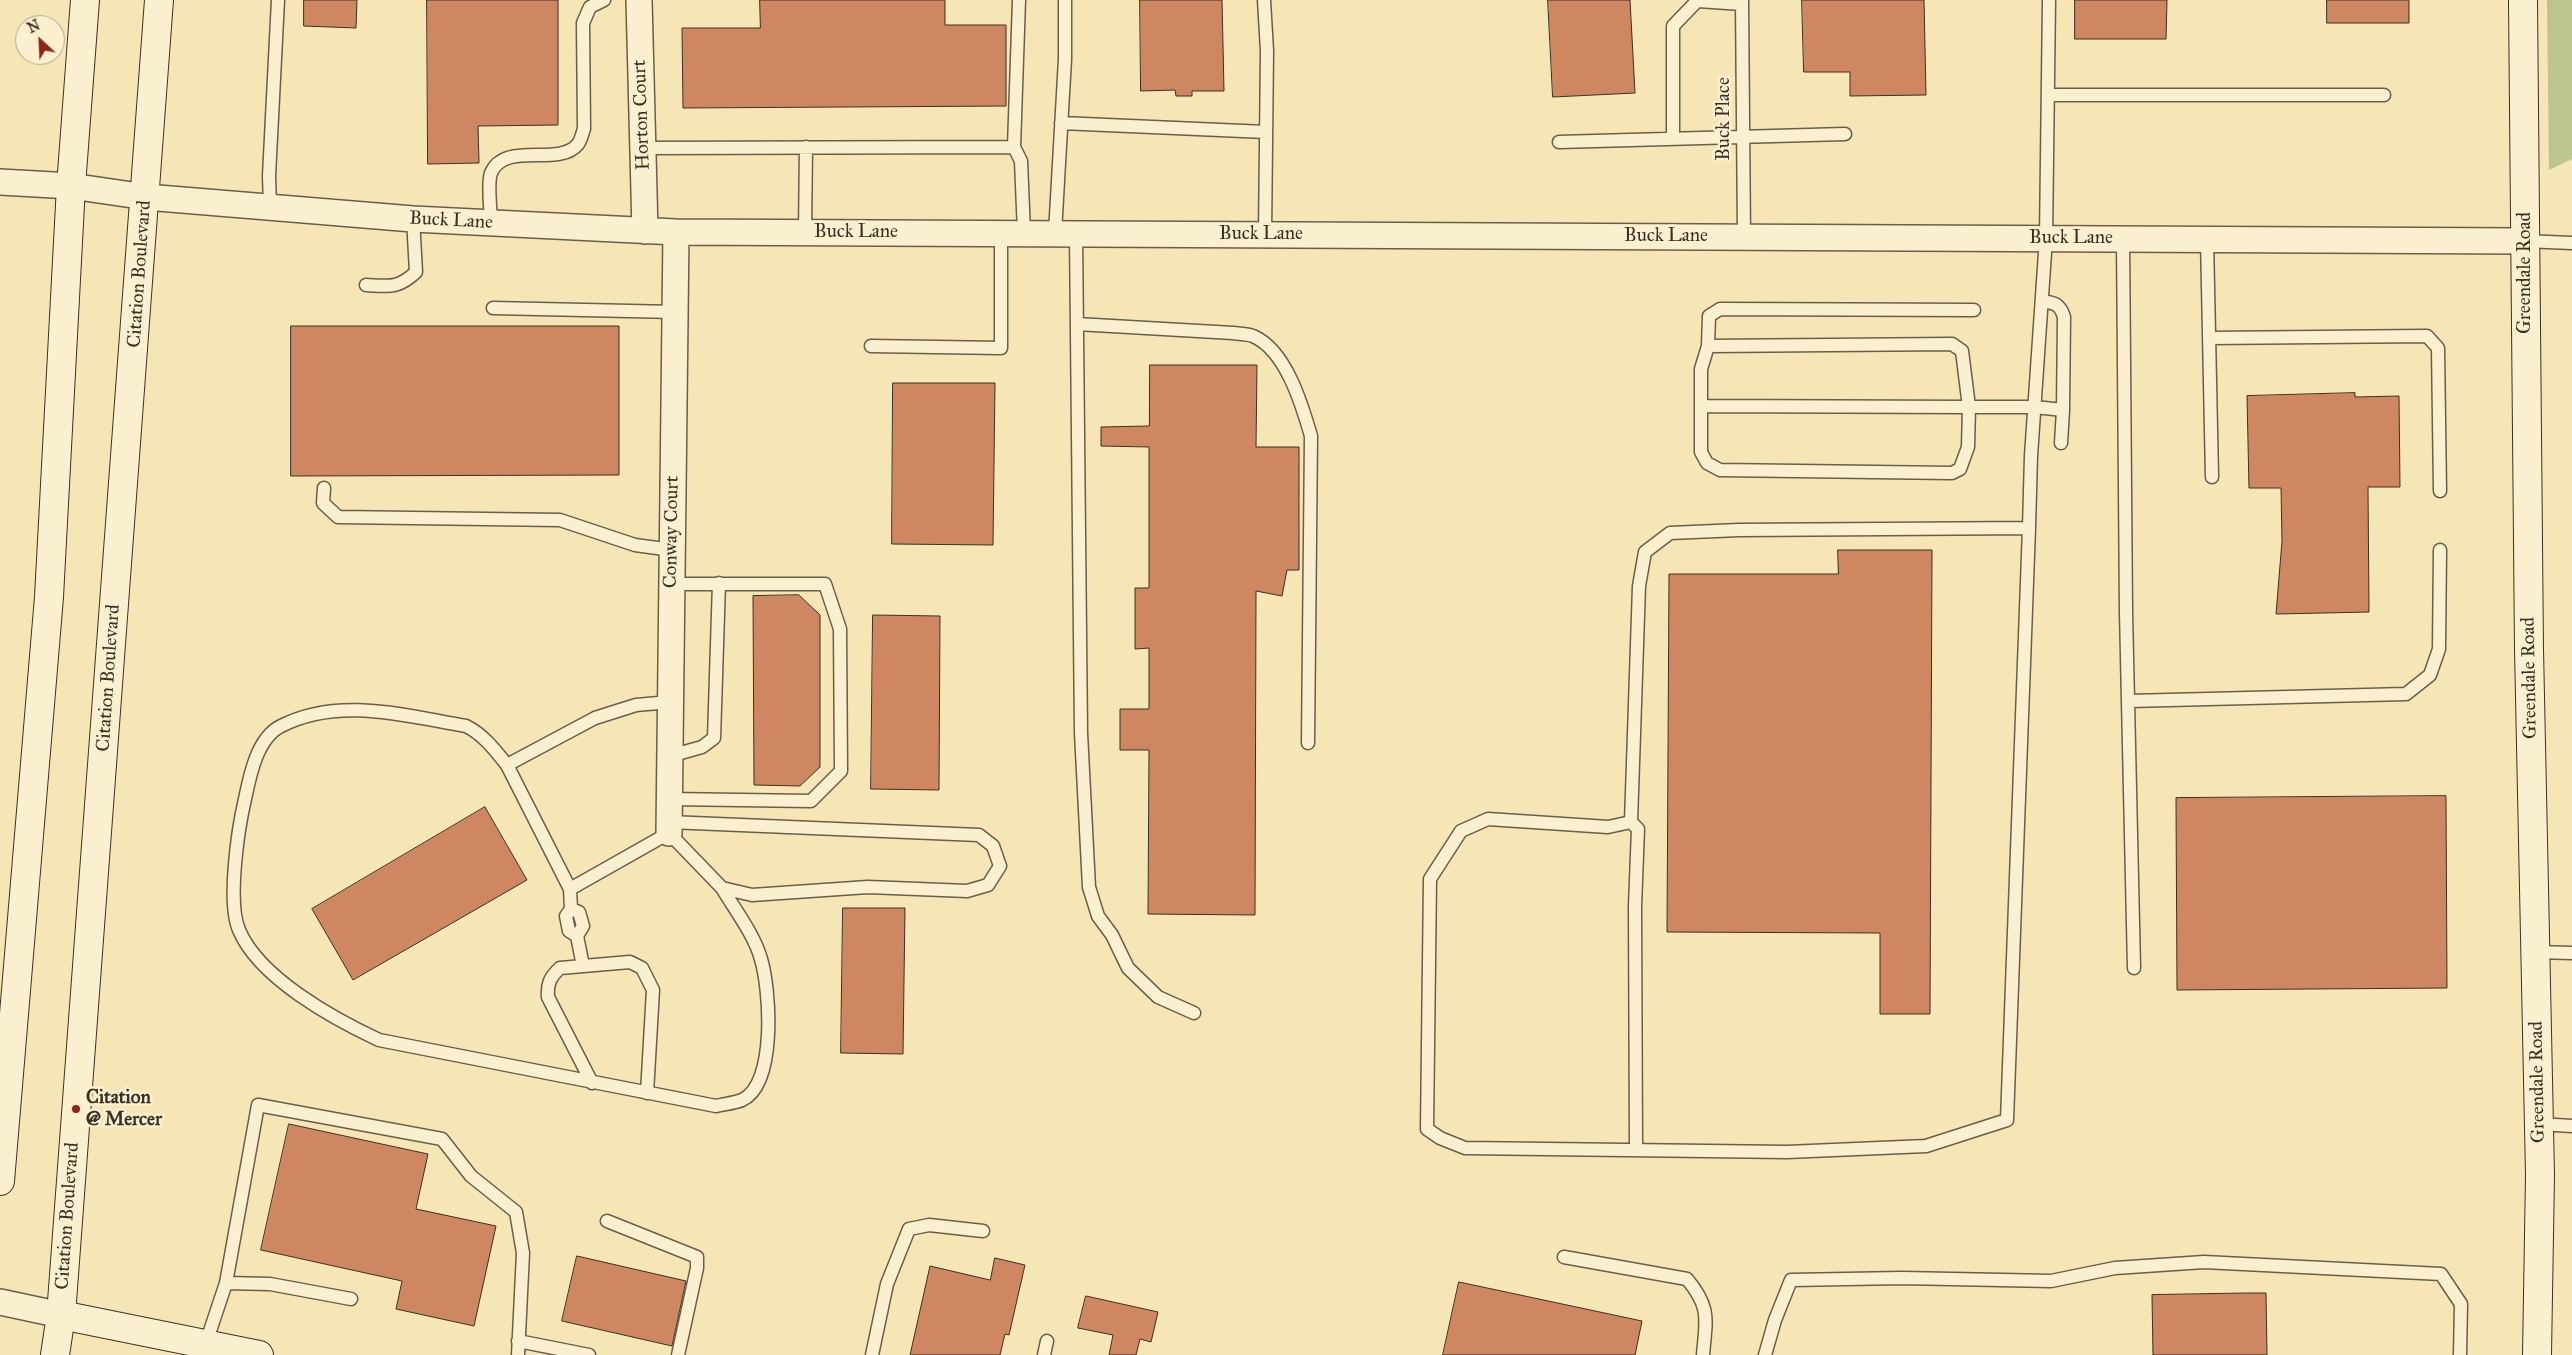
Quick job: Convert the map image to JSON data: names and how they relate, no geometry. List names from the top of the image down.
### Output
{
  "streets": {
    "main road": ["Greendale Road", "Citation Boulevard"],
    "street": ["Horton Court", "Buck Lane", "Conway Court"],
    "lane": ["Buck Place"]
  },
  "crossings": [
    ["Horton Court", "Buck Lane"],
    ["Buck Place", "Buck Lane"],
    ["Buck Lane", "Greendale Road"],
    ["Buck Lane", "Citation Boulevard"],
    ["Buck Lane", "Conway Court"]
  ],
  "places": ["Citation @ Mercer"],
  "north": "top left"
}
